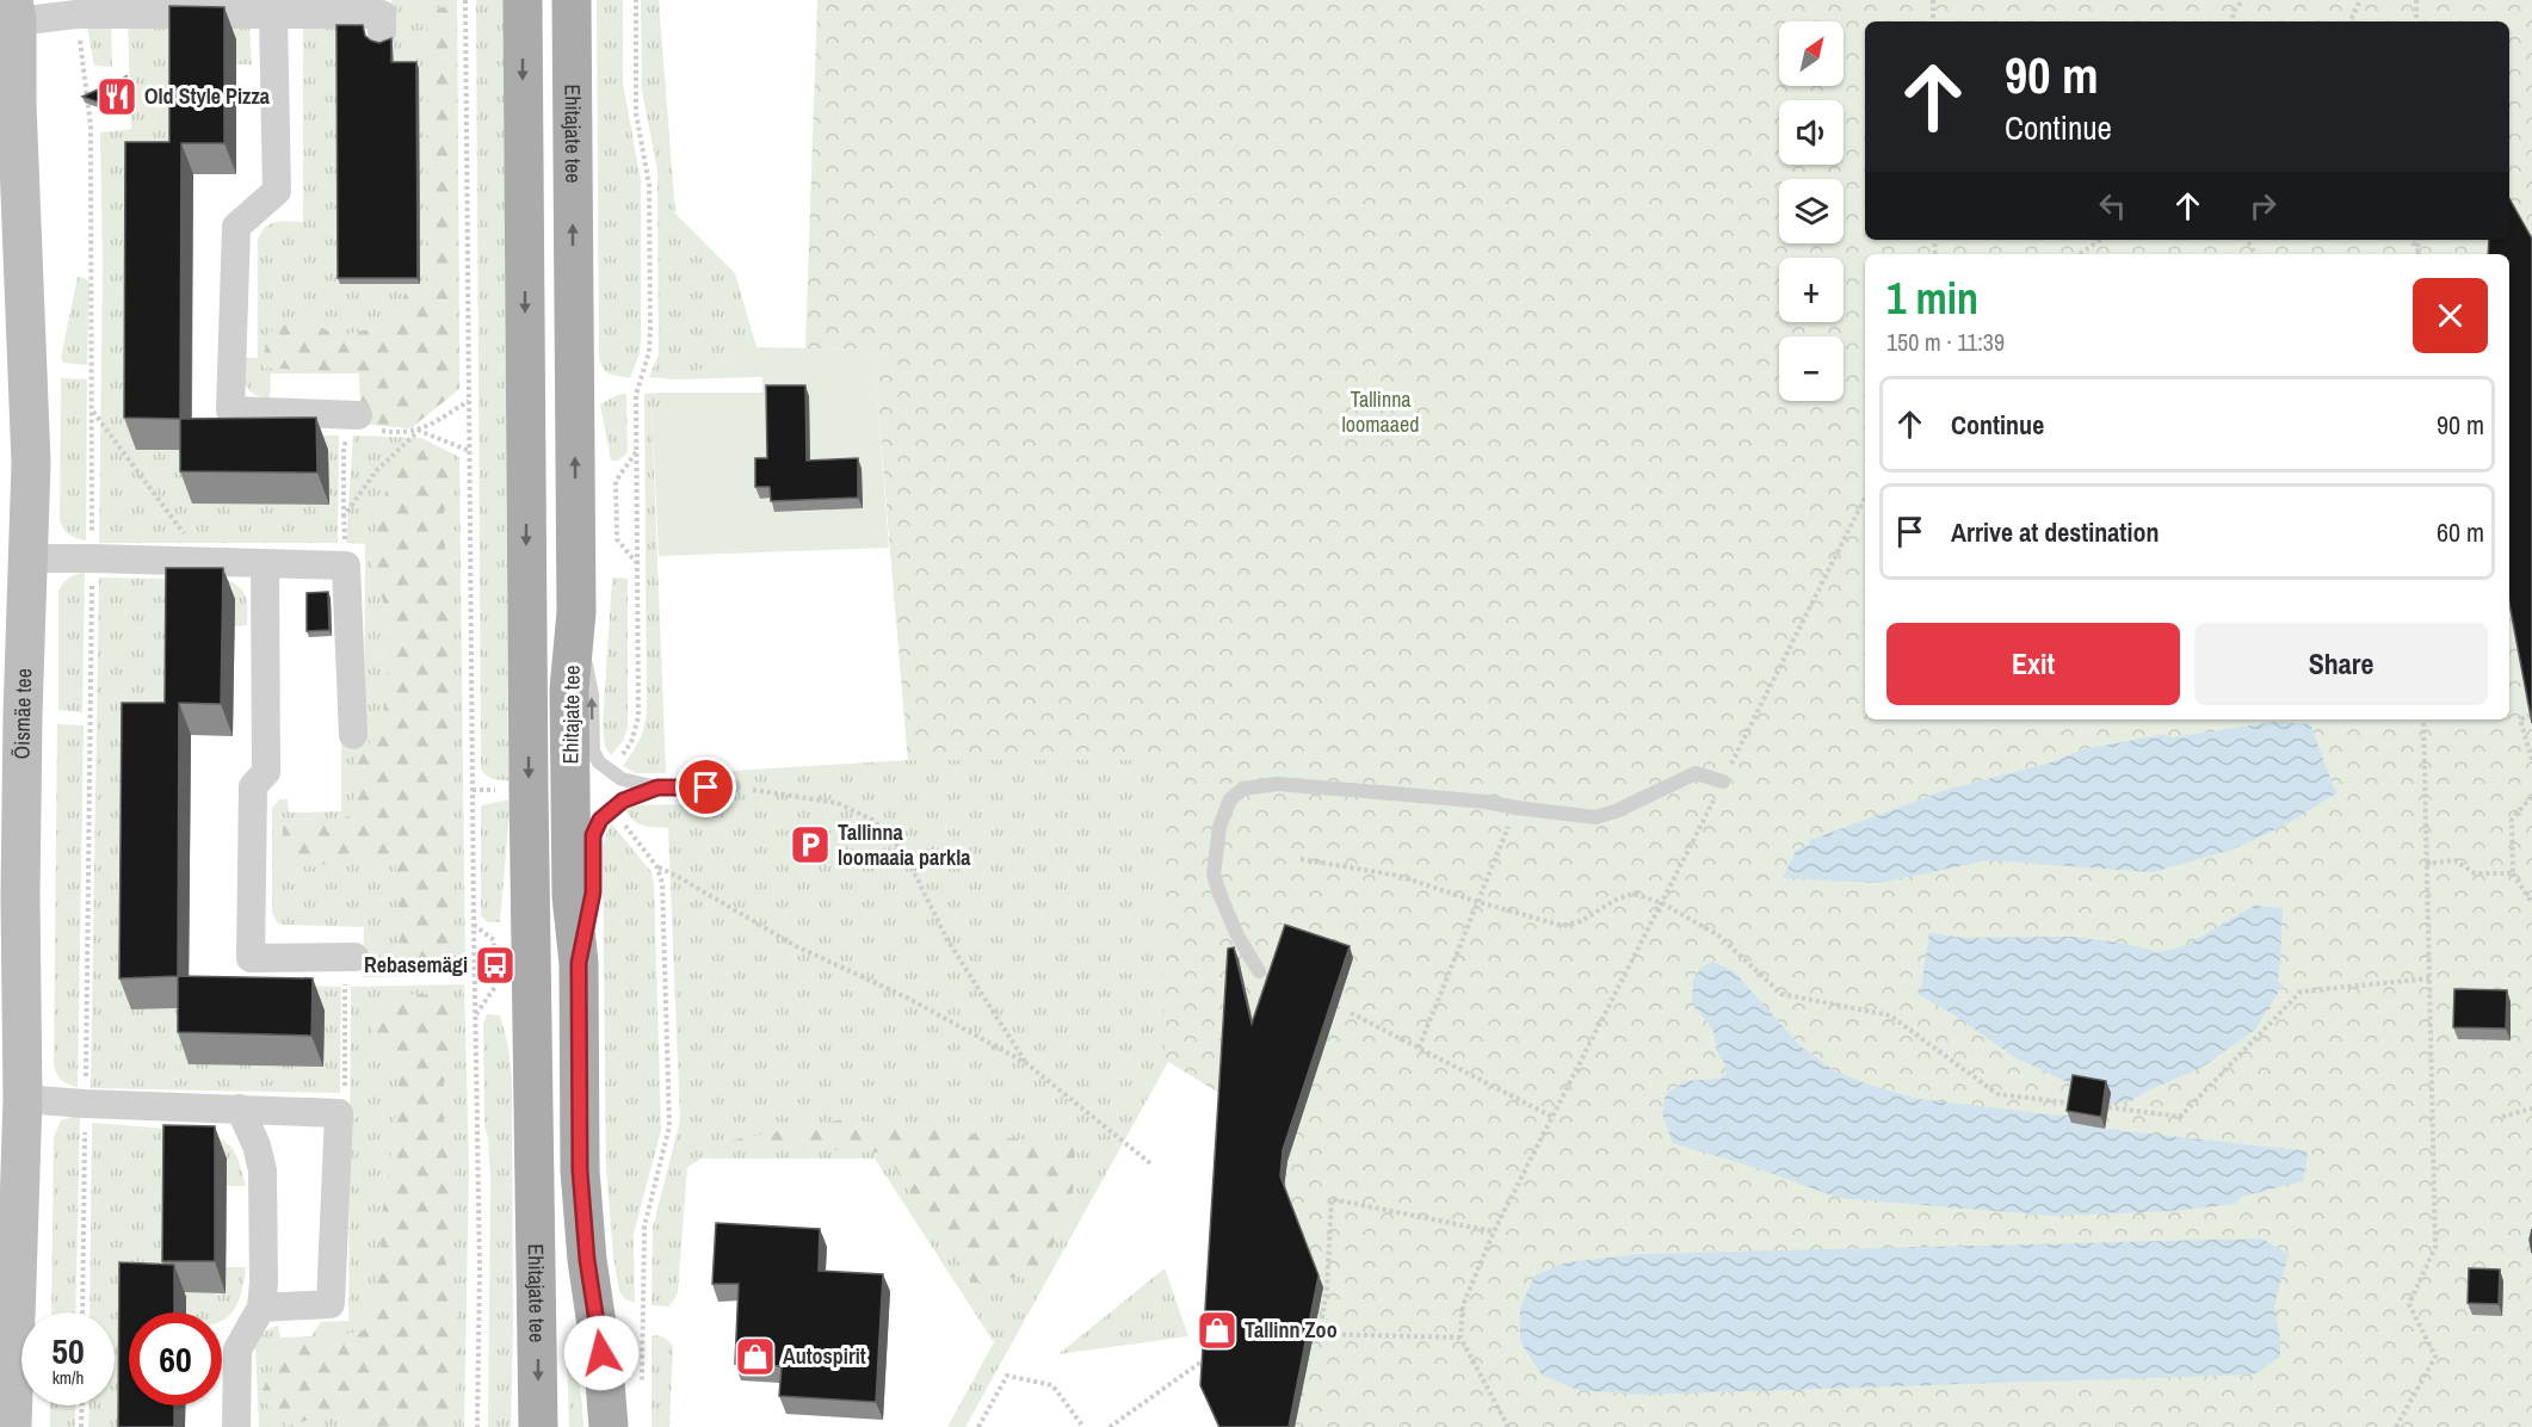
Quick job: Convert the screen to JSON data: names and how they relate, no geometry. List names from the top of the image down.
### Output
{
  "streets": {
    "main road": ["Ehitajate tee", "Õismäe tee"]
  },
  "parks": ["Tallinna loomaaed"],
  "places": {
    "restaurant": ["Old Style Pizza"],
    "parking": ["Tallinna loomaaia parkla"],
    "bus stop": ["Rebasemägi"],
    "shop": ["Tallinn Zoo", "Autospirit"]
  },
  "north": "top right",
  "page": {
    "map_buttons": ["+", "−"],
    "turn": ["90 m", "Continue"],
    "heading": ["1 min", "150 m · 11:39"],
    "list": [
      {
        "name": "Continue",
        "value": "90 m"
      },
      {
        "name": "Arrive at destination",
        "value": "60 m"
      }
    ],
    "buttons": ["Exit", "Share"],
    "speed": "50 km/h",
    "limit": "60"
  }
}
